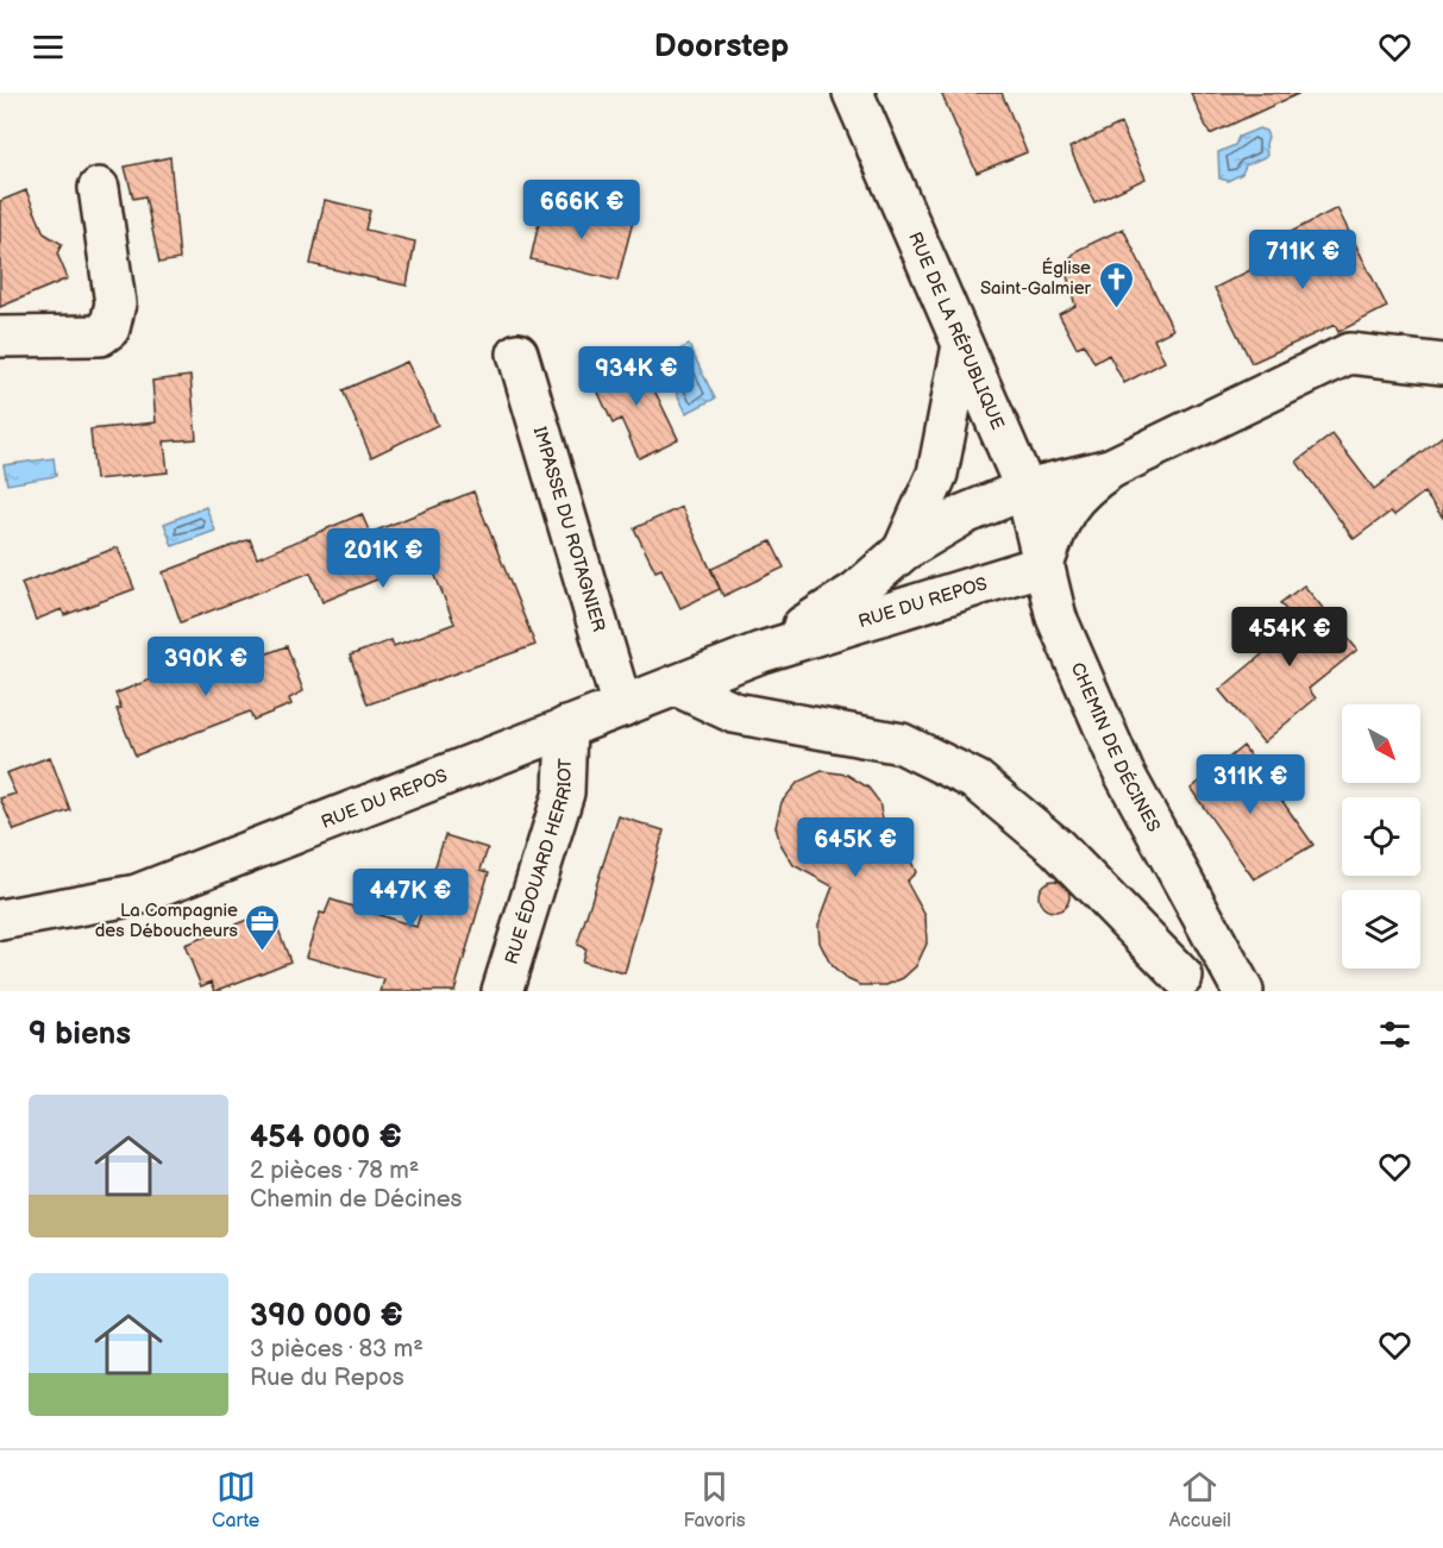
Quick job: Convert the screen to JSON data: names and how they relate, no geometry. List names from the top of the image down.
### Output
{
  "streets": {
    "street": [
      "RUE DE LA RÉPUBLIQUE",
      "IMPASSE DU ROTAGNIER",
      "RUE DU REPOS",
      "CHEMIN DE DÉCINES",
      "RUE ÉDOUARD HERRIOT"
    ]
  },
  "crossings": [
    ["RUE DE LA RÉPUBLIQUE", "RUE DU REPOS"],
    ["RUE DE LA RÉPUBLIQUE", "CHEMIN DE DÉCINES"],
    ["IMPASSE DU ROTAGNIER", "RUE DU REPOS"],
    ["RUE DU REPOS", "CHEMIN DE DÉCINES"],
    ["RUE DU REPOS", "RUE ÉDOUARD HERRIOT"]
  ],
  "places": {
    "church": ["Église Saint-Galmier"],
    "office": ["La Compagnie des Déboucheurs"]
  },
  "north": "bottom right",
  "page": {
    "header": "Doorstep",
    "price": [
      "666K €",
      "711K €",
      "934K €",
      "201K €",
      "454K €",
      "390K €",
      "311K €",
      "645K €",
      "447K €"
    ],
    "heading": "9 biens",
    "list": [
      {
        "name": "454 000 €",
        "note": "2 pièces · 78 m² · Chemin de Décines"
      },
      {
        "name": "390 000 €",
        "note": "3 pièces · 83 m² · Rue du Repos"
      }
    ],
    "tabs": ["Carte", "Favoris", "Accueil"]
  }
}
